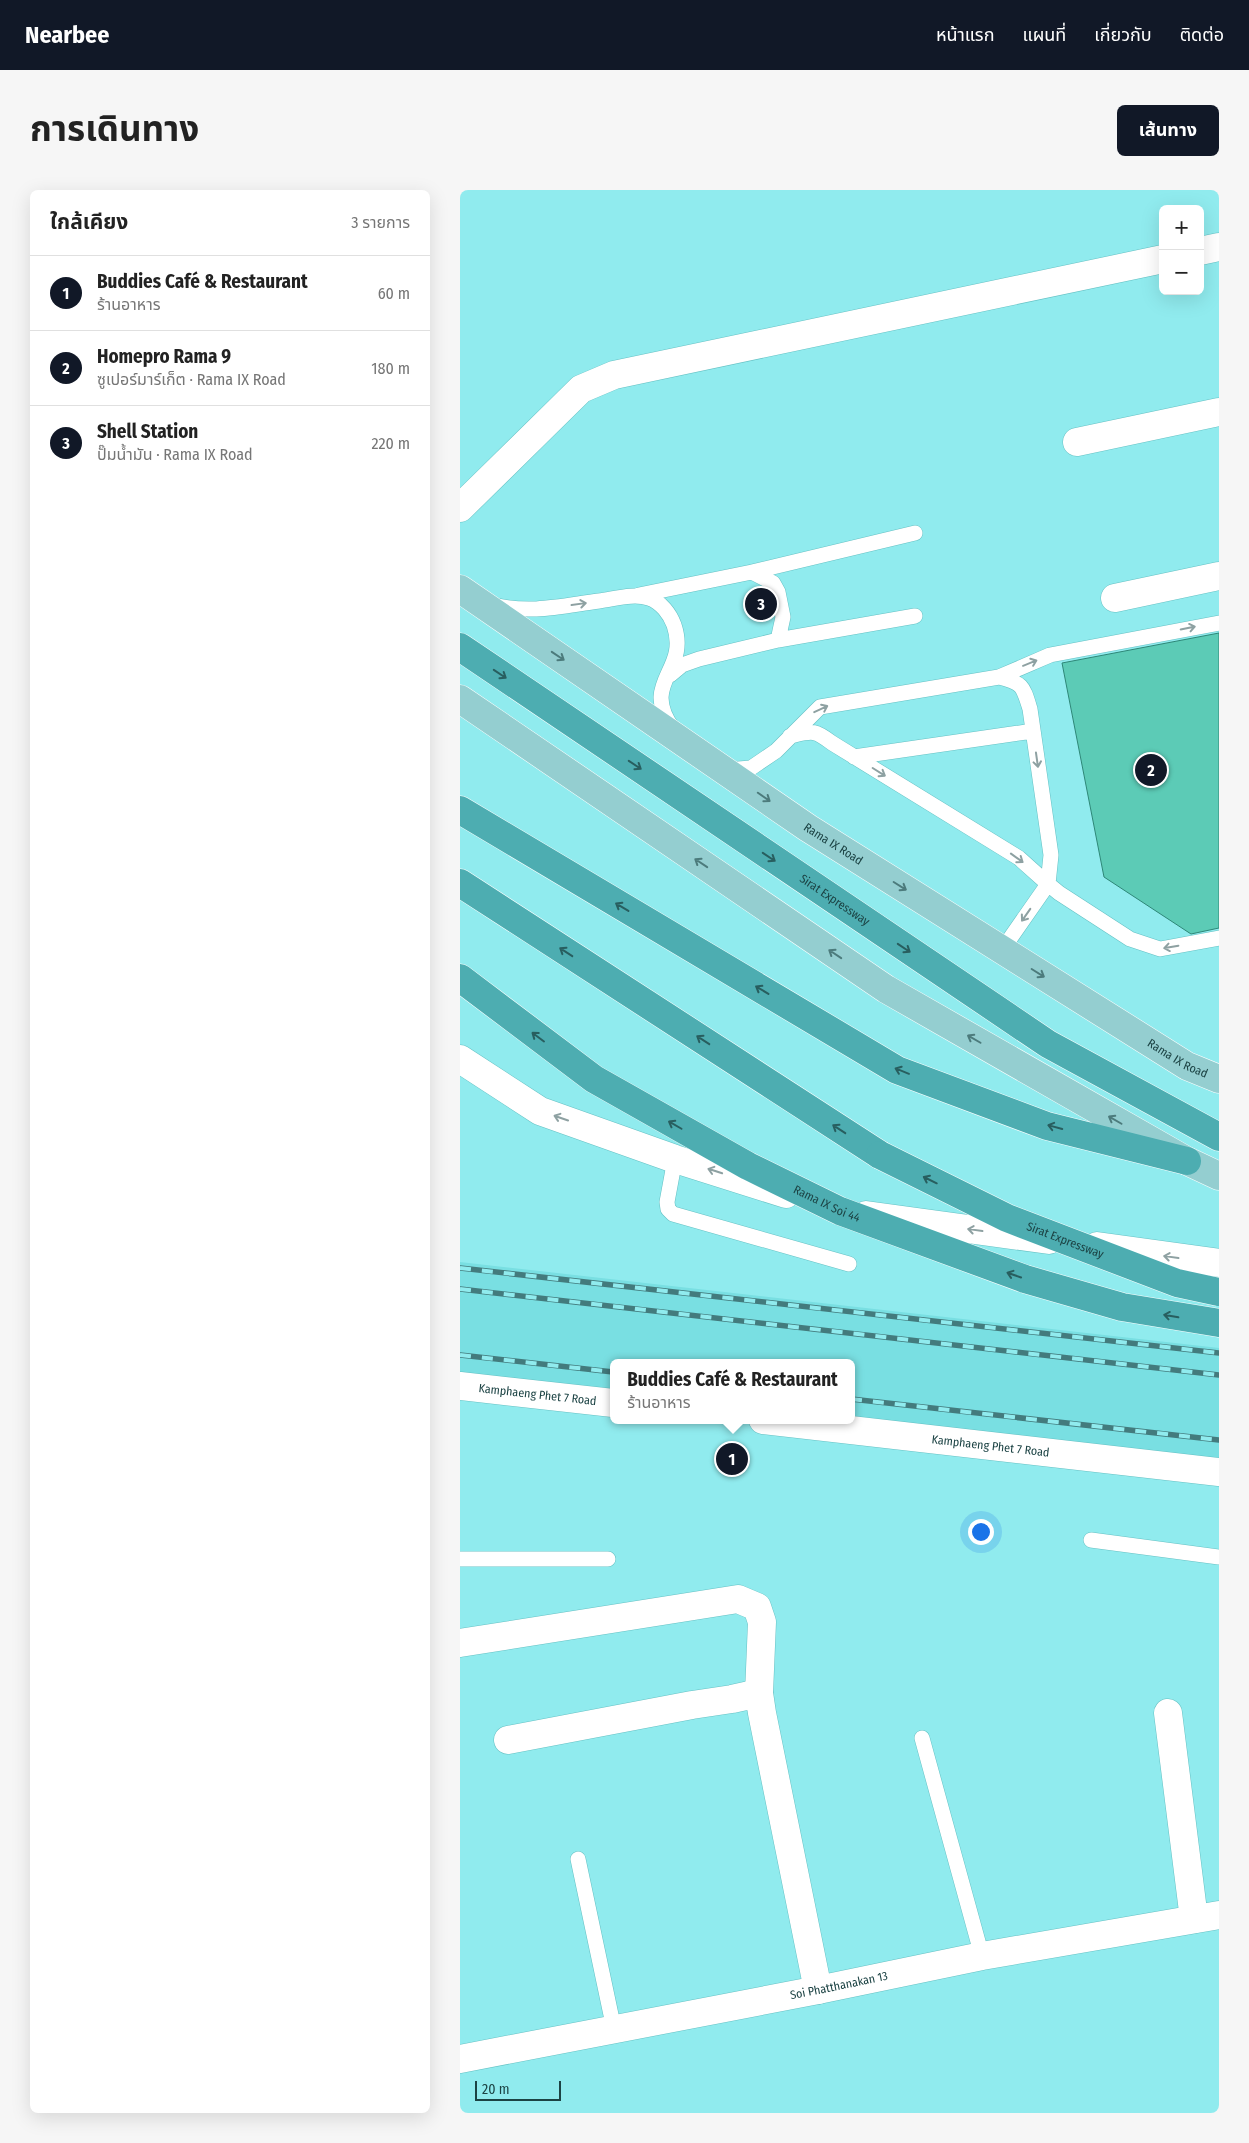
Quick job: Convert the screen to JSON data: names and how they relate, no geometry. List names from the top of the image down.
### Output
{
  "streets": {
    "highway": ["Sirat Expressway"],
    "main road": ["Rama IX Road"],
    "street": ["Rama IX Soi 44", "Kamphaeng Phet 7 Road", "Soi Phatthanakan 13"]
  },
  "one_way": ["Rama IX Soi 44"],
  "scale_bar": "20 m",
  "page": {
    "header": "Nearbee",
    "nav": [
      "หน้าแรก",
      "แผนที่",
      "เกี่ยวกับ",
      "ติดต่อ"
    ],
    "title": "การเดินทาง",
    "buttons": "เส้นทาง",
    "heading": ["ใกล้เคียง", "3 รายการ"],
    "map_buttons": ["+", "−"],
    "list": [
      {
        "mark": "1",
        "name": "Buddies Café & Restaurant",
        "note": "ร้านอาหาร",
        "value": "60 m"
      },
      {
        "mark": "2",
        "name": "Homepro Rama 9",
        "note": "ซูเปอร์มาร์เก็ต · Rama IX Road",
        "value": "180 m"
      },
      {
        "mark": "3",
        "name": "Shell Station",
        "note": "ปั๊มน้ำมัน · Rama IX Road",
        "value": "220 m"
      }
    ],
    "pins": ["3", "2", "1"],
    "popup": ["Buddies Café & Restaurant", "ร้านอาหาร"],
    "scale": "20 m"
  }
}
